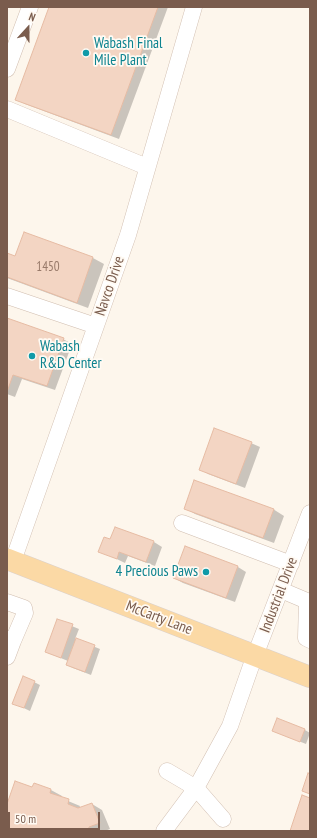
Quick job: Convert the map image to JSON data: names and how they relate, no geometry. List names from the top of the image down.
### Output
{
  "streets": {
    "main road": ["McCarty Lane"],
    "street": ["Navco Drive", "Industrial Drive"]
  },
  "crossings": [
    ["Navco Drive", "McCarty Lane"],
    ["Industrial Drive", "McCarty Lane"]
  ],
  "places": ["Wabash Final Mile Plant", "Wabash R&D Center", "4 Precious Paws"],
  "house_numbers": ["1450"],
  "scale_bar": "50 m",
  "north": "top"
}
